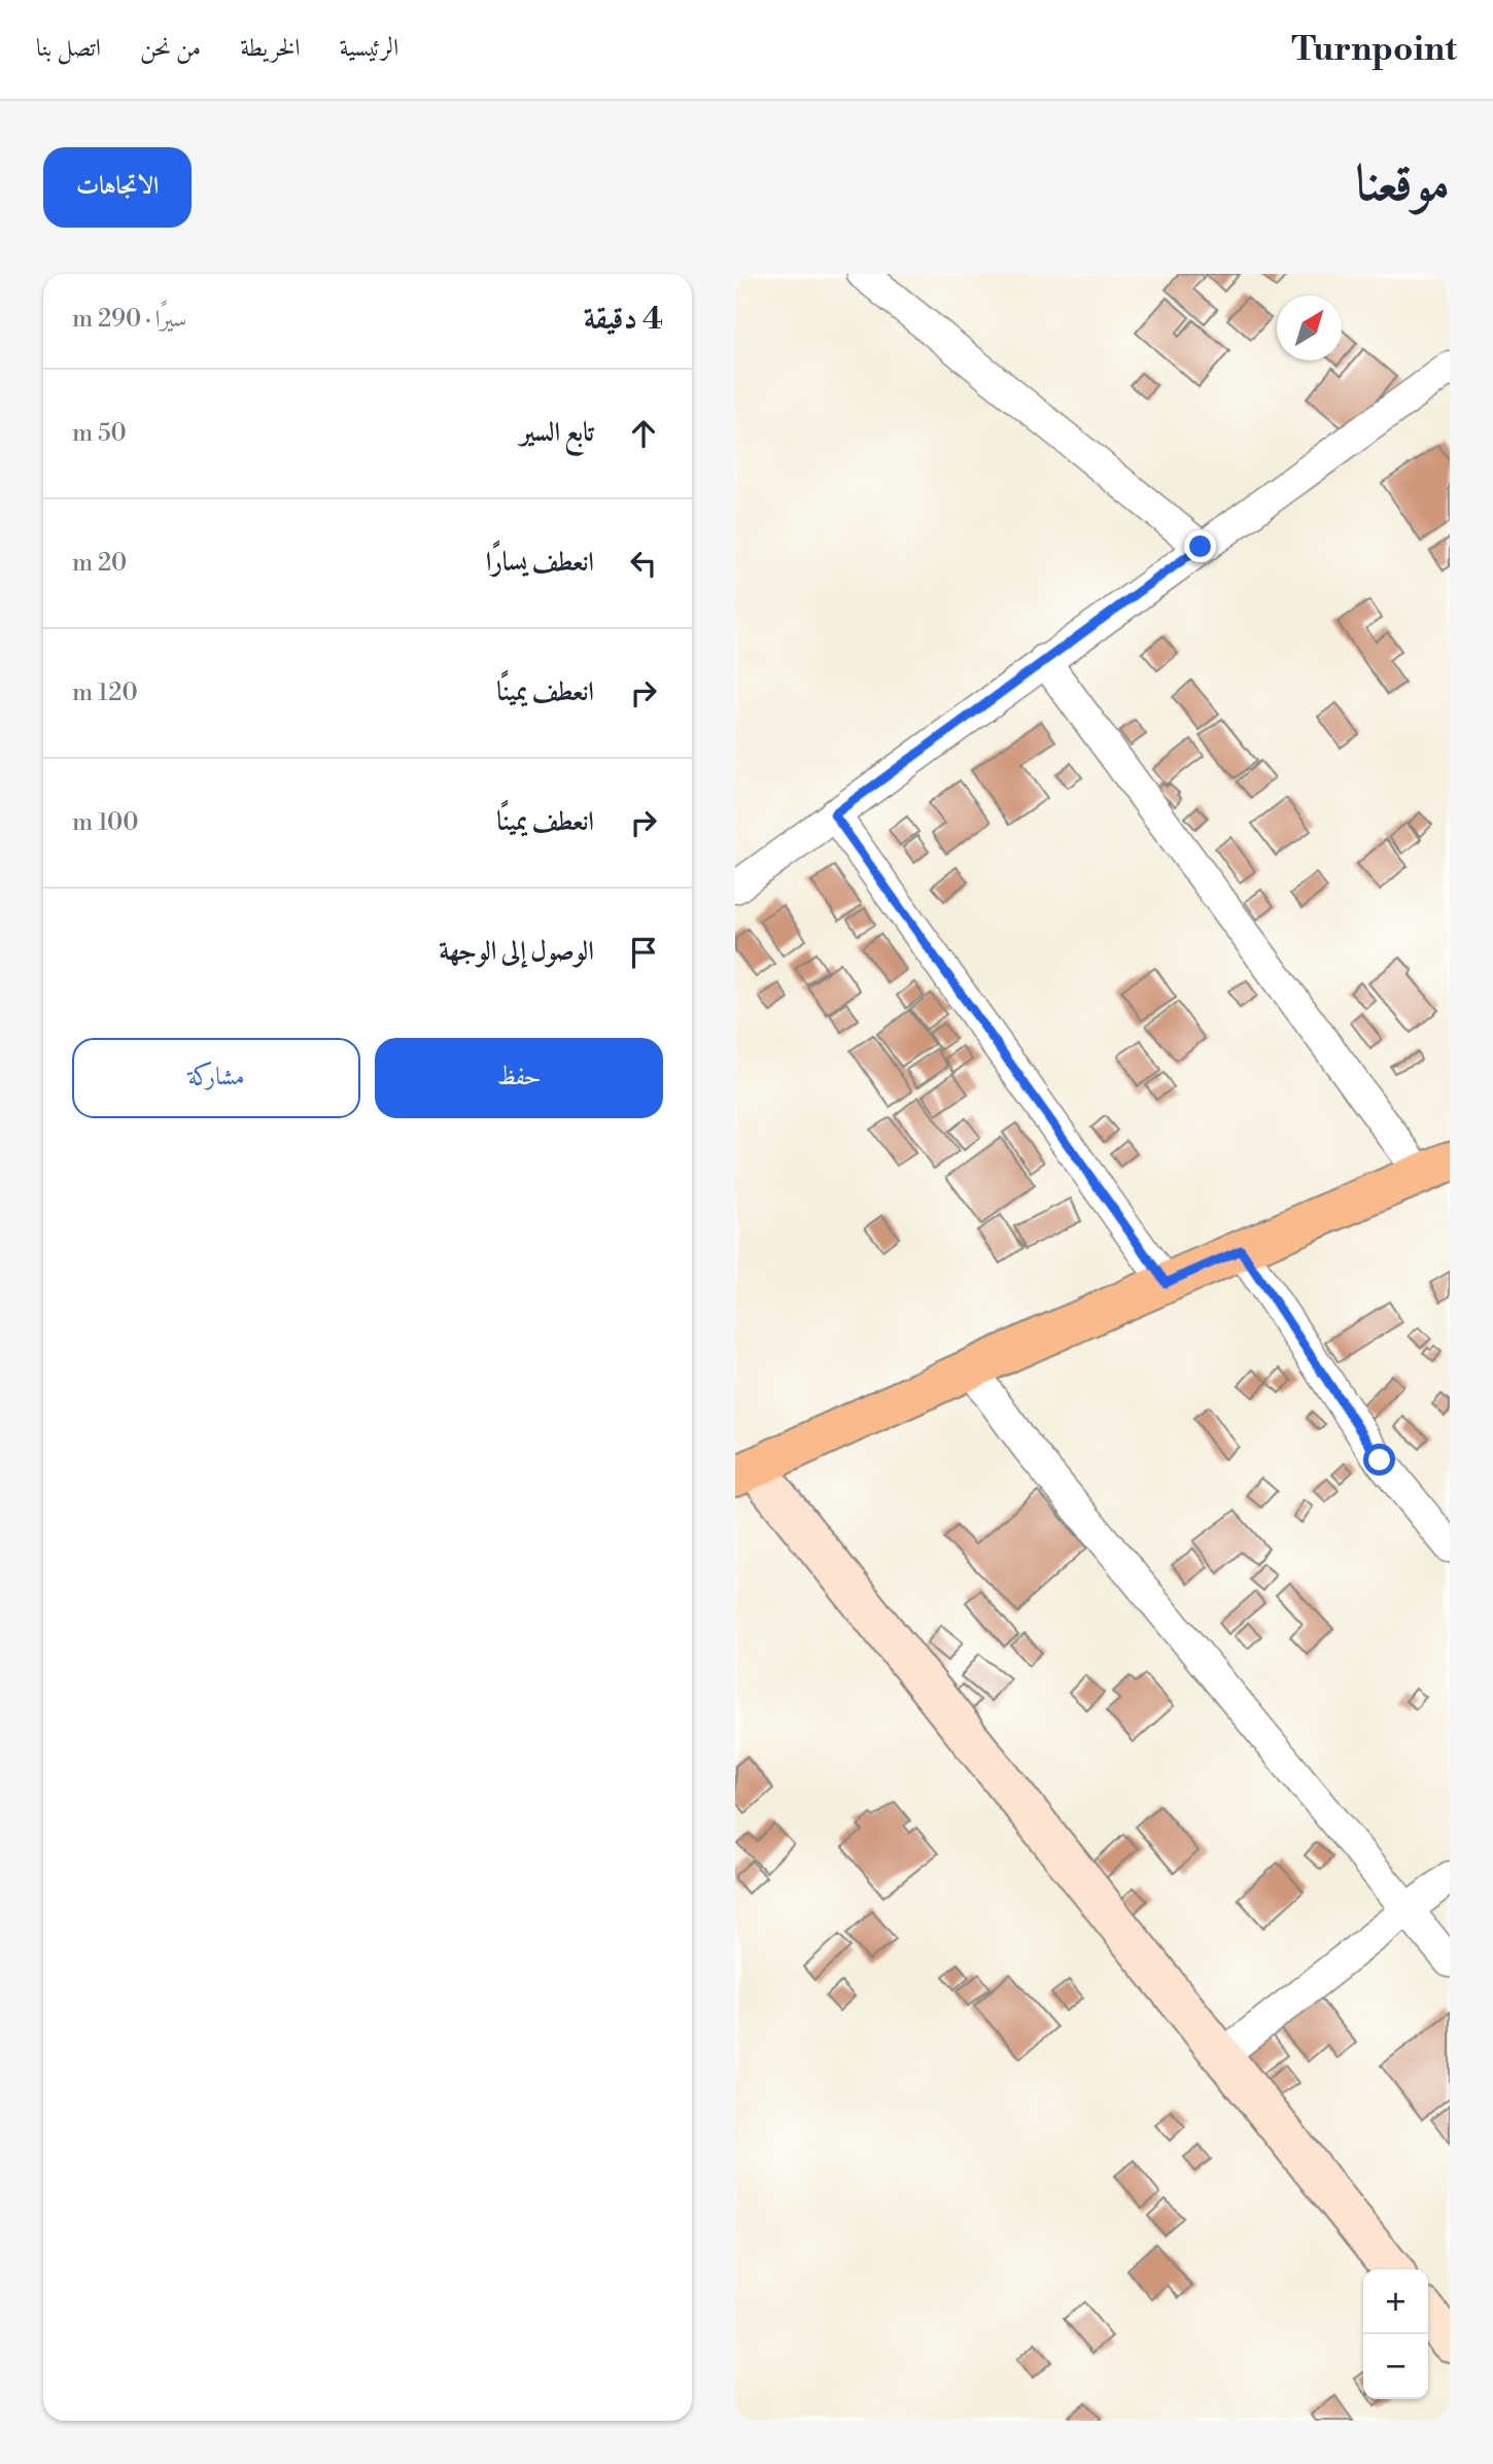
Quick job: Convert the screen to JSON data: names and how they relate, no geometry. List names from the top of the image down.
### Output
{
  "north": "top right",
  "page": {
    "header": "Turnpoint",
    "nav": [
      "الرئيسية",
      "الخريطة",
      "من نحن",
      "اتصل بنا"
    ],
    "title": "موقعنا",
    "buttons": [
      "الاتجاهات",
      ["حفظ", "مشاركة"]
    ],
    "heading": ["4 دقيقة", "سيرًا · 290 m"],
    "list": [
      ["تابع السير", "50 m"],
      ["انعطف يسارًا", "20 m"],
      ["انعطف يمينًا", "120 m"],
      ["انعطف يمينًا", "100 m"],
      "الوصول إلى الوجهة"
    ],
    "map_buttons": ["+", "−"]
  }
}
